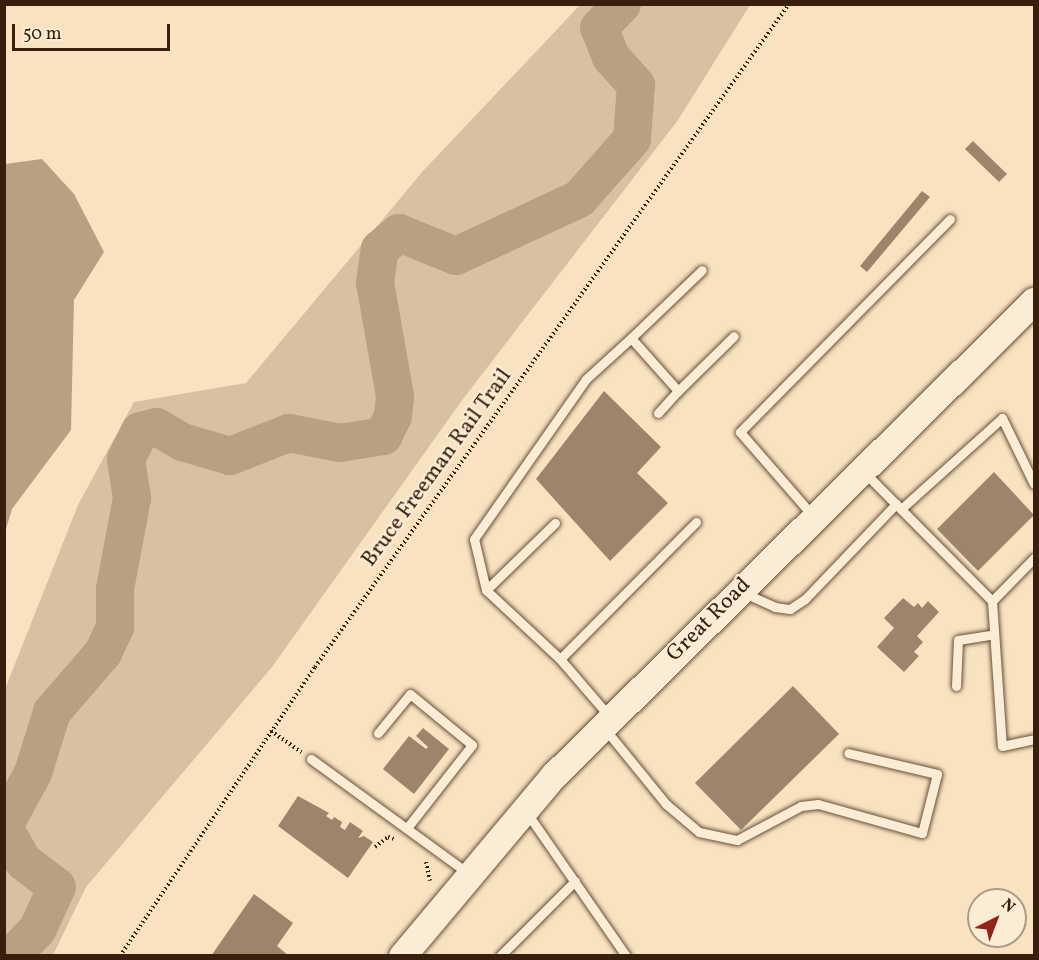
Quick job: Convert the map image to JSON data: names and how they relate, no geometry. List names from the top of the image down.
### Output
{
  "streets": {
    "main road": ["Great Road"],
    "path": ["Bruce Freeman Rail Trail"]
  },
  "scale_bar": "50 m",
  "north": "top right"
}
